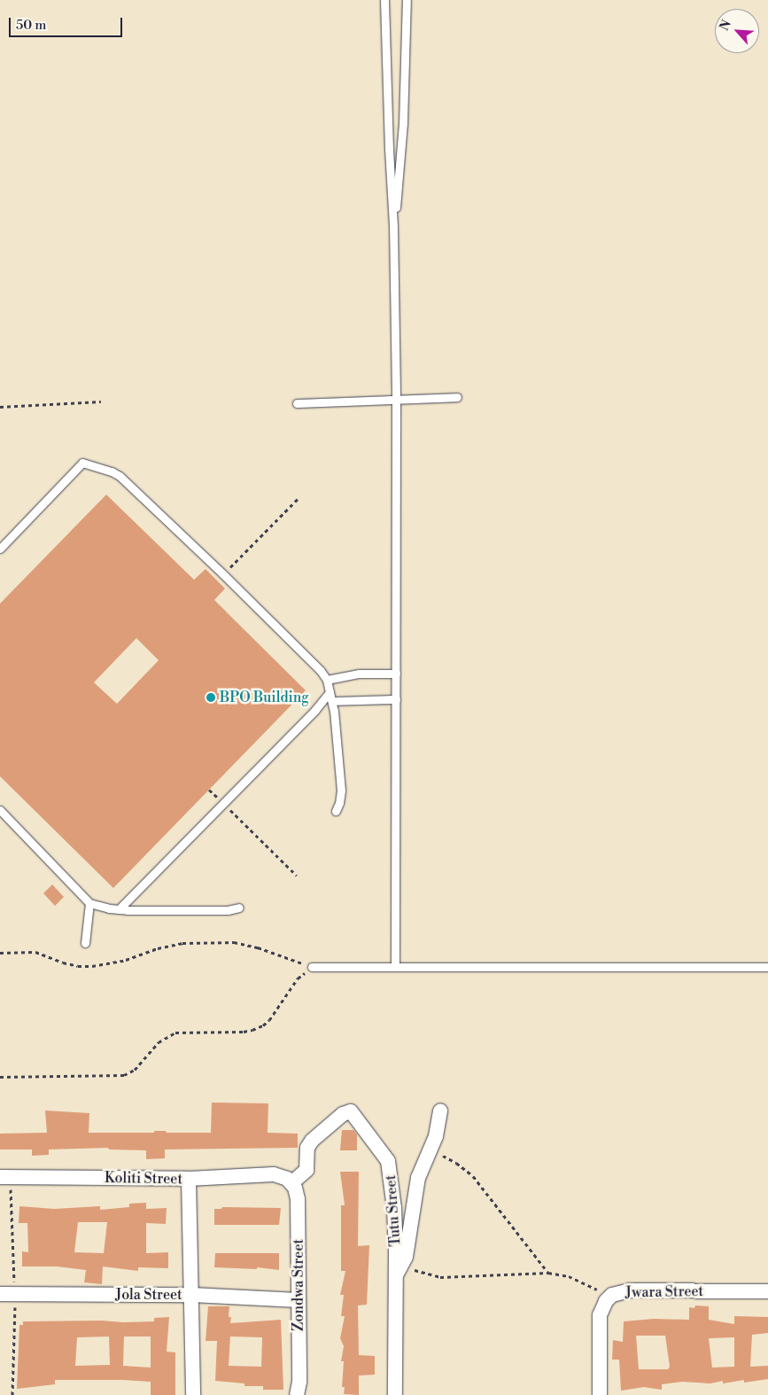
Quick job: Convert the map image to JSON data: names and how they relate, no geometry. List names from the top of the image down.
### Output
{
  "streets": {
    "street": [
      "Koliti Street",
      "Tutu Street",
      "Zondwa Street",
      "Jwara Street",
      "Jola Street"
    ]
  },
  "crossings": [
    ["Koliti Street", "Tutu Street"],
    ["Koliti Street", "Zondwa Street"],
    ["Tutu Street", "Zondwa Street"],
    ["Zondwa Street", "Jola Street"]
  ],
  "places": ["BPO Building"],
  "scale_bar": "50 m",
  "north": "top left"
}
